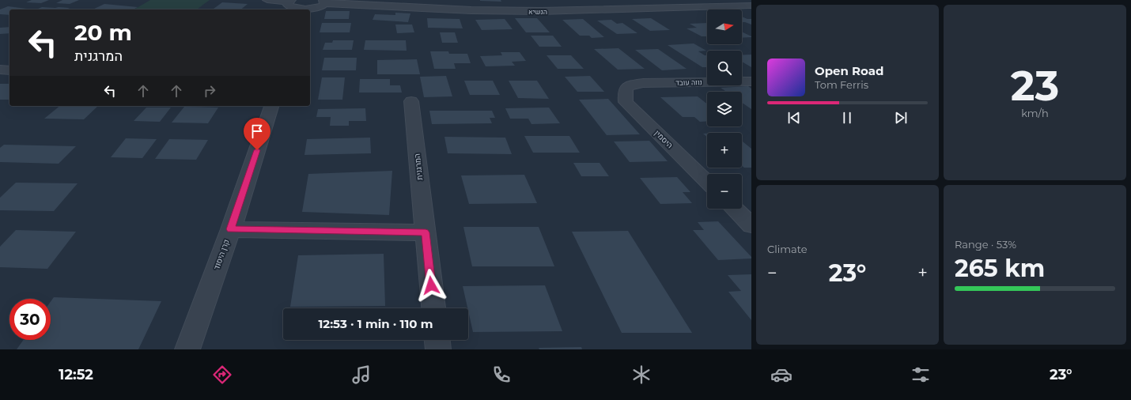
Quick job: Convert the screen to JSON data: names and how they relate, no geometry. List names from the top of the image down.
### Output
{
  "streets": {
    "street": [
      "הנשיא",
      "נווה עובד",
      "היסמין",
      "המרגנית",
      "קרן היסוד"
    ]
  },
  "crossings": [
    ["נווה עובד", "היסמין"]
  ],
  "north": "right",
  "page": {
    "tile": [
      ["23", "km/h"],
      "Climate",
      ["Range · 53%", "265 km"]
    ],
    "map_buttons": ["+", "−"],
    "turn": ["20 m", "המרגנית"],
    "song": ["Open Road", "Tom Ferris"],
    "heat": ["−", "23°", "+"],
    "limit": "30",
    "trip": "12:53 · 1 min · 110 m",
    "tabs": ["12:52", "23°"]
  }
}
